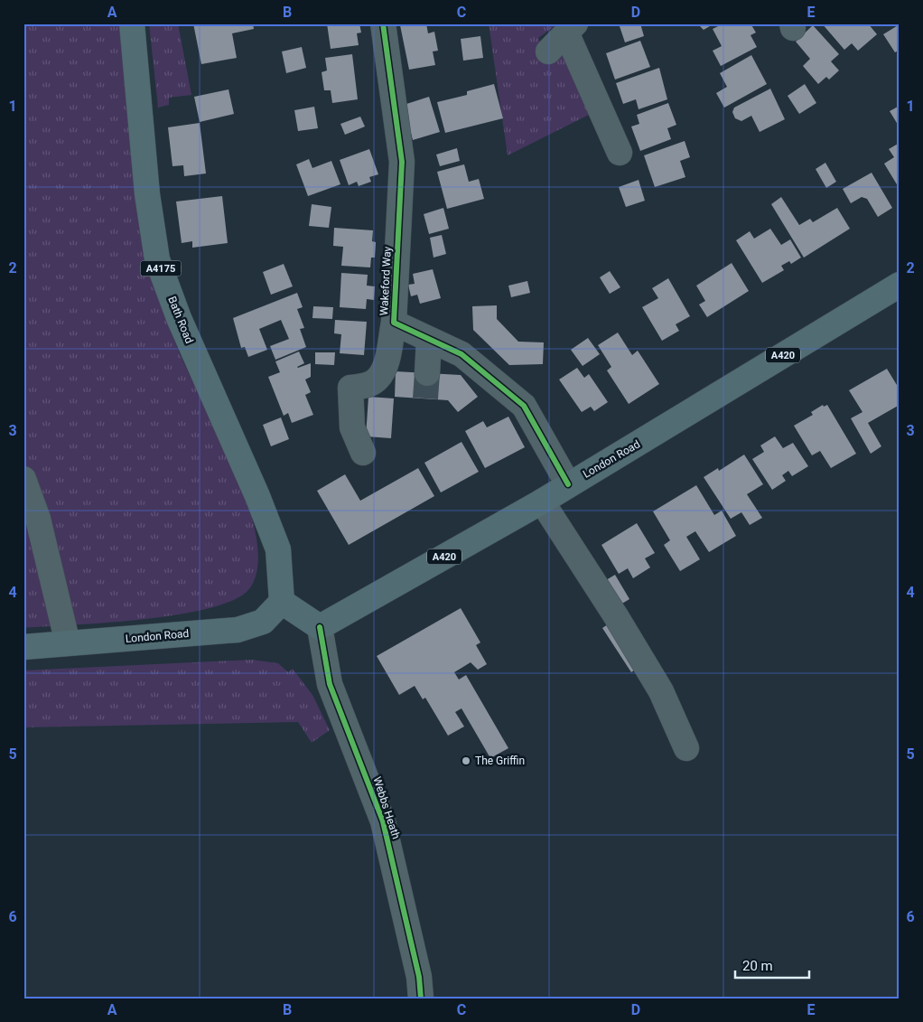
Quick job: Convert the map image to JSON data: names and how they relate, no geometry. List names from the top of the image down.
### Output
{
  "streets": {
    "main road": [
      "A4175",
      "Bath Road",
      "A420",
      "London Road"
    ],
    "street": ["Wakeford Way", "Webbs Heath"]
  },
  "crossings": [
    ["Wakeford Way", "London Road"],
    ["Bath Road", "London Road"],
    ["London Road", "Webbs Heath"]
  ],
  "places": ["The Griffin"],
  "scale_bar": "20 m",
  "grid": {
    "columns": [
      "A",
      "B",
      "C",
      "D",
      "E"
    ],
    "rows": [
      "1",
      "2",
      "3",
      "4",
      "5",
      "6"
    ]
  }
}
